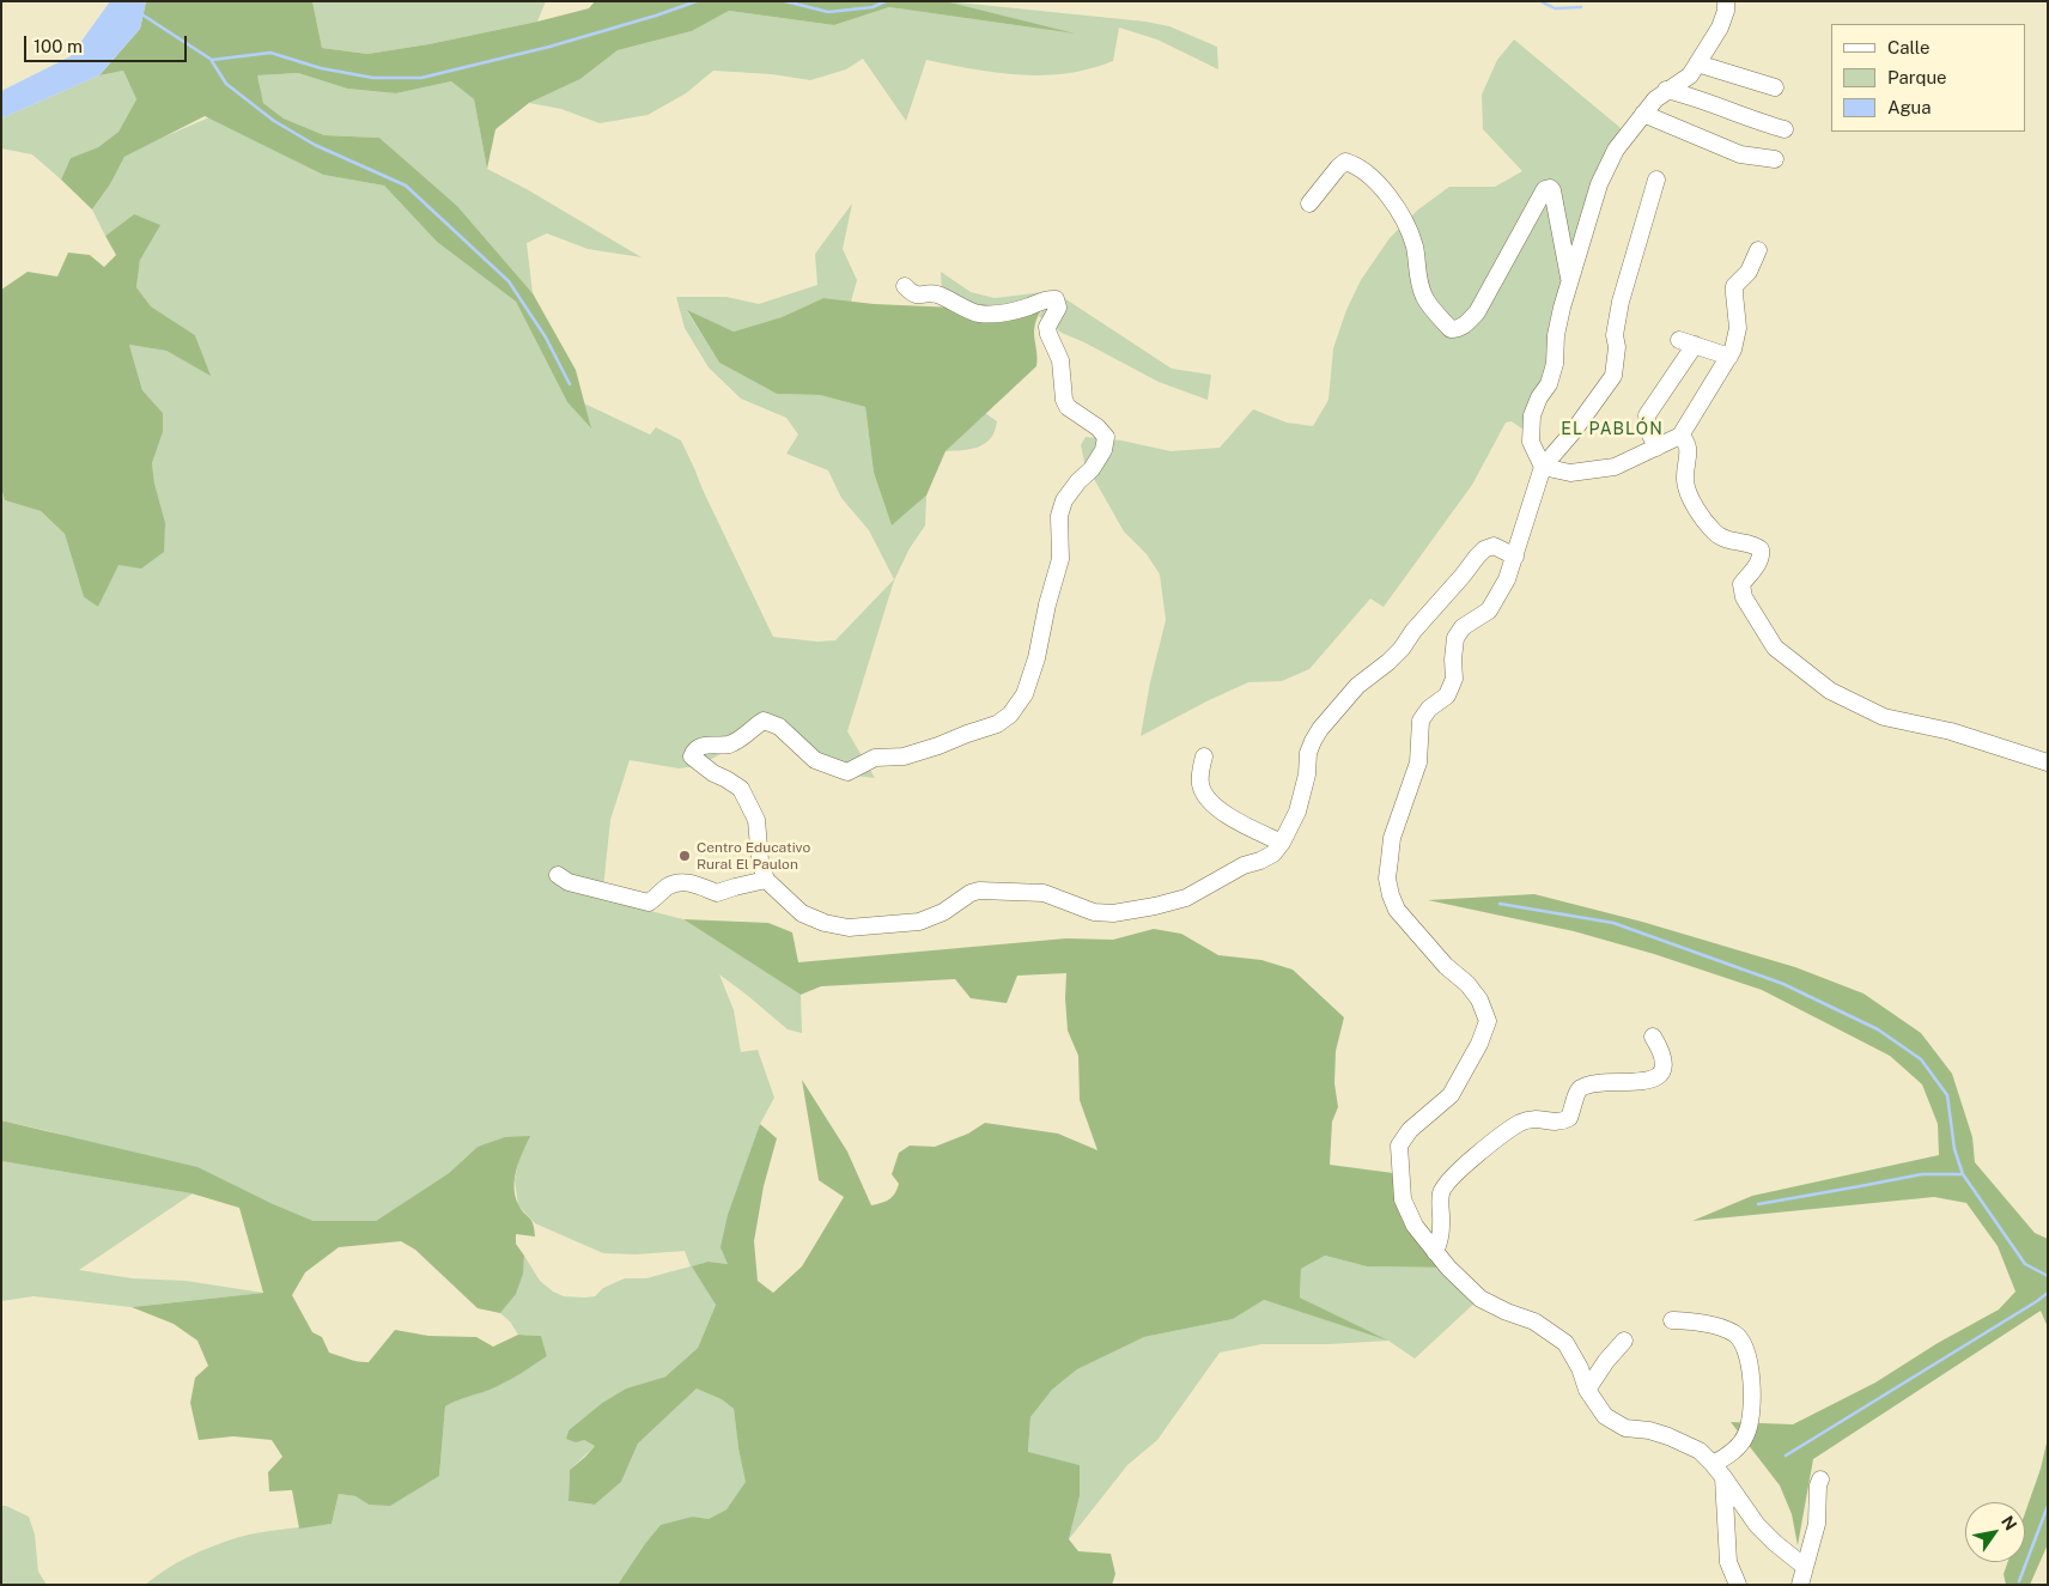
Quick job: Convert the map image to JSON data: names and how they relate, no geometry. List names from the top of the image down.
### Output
{
  "districts": ["EL PABLÓN"],
  "places": ["Centro Educativo Rural El Paulon"],
  "legend": ["Calle", "Parque", "Agua"],
  "scale_bar": "100 m",
  "north": "top right"
}
